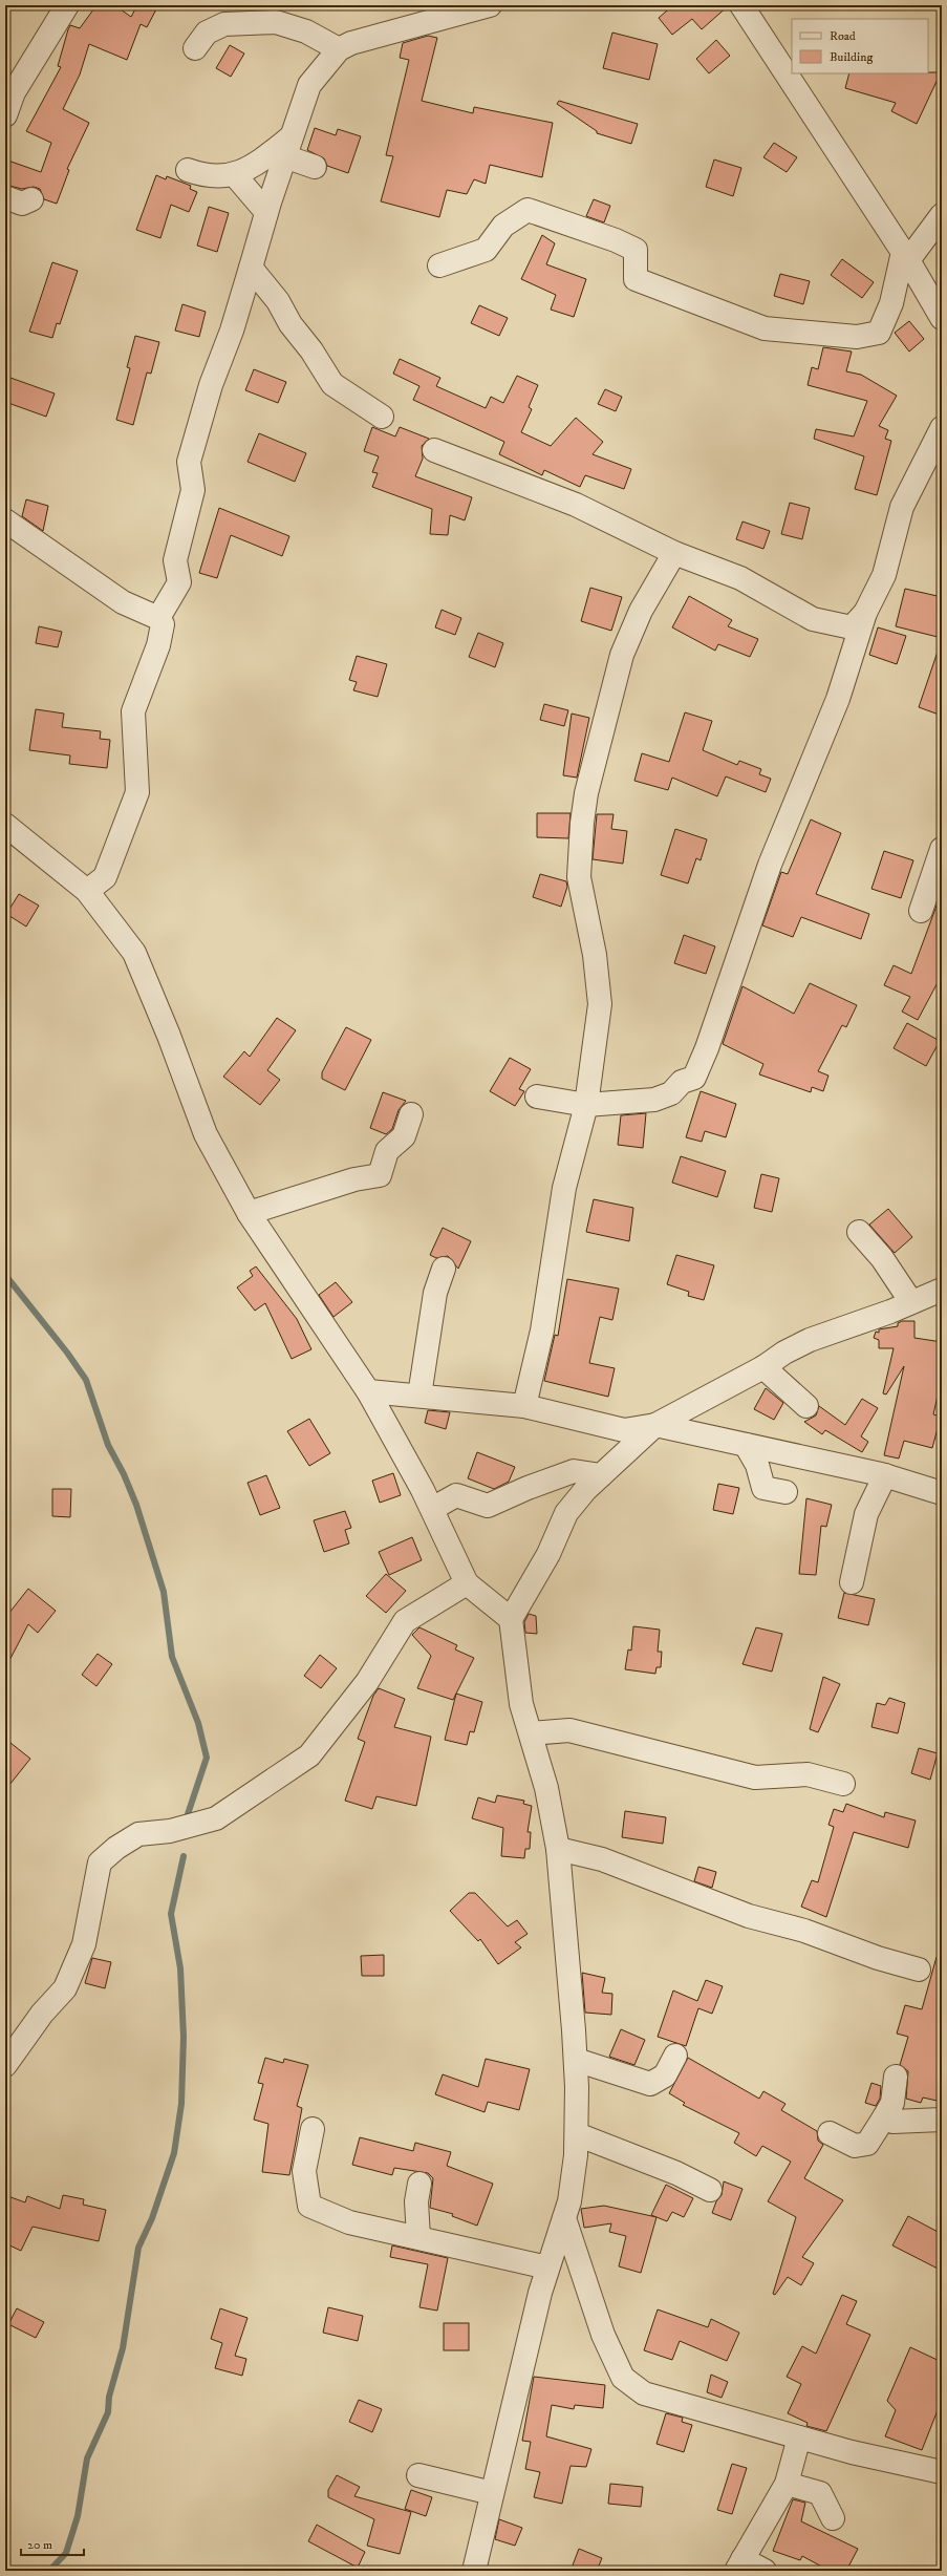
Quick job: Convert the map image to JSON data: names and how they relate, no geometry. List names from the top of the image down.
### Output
{
  "legend": ["Road", "Building"],
  "scale_bar": "20 m"
}
